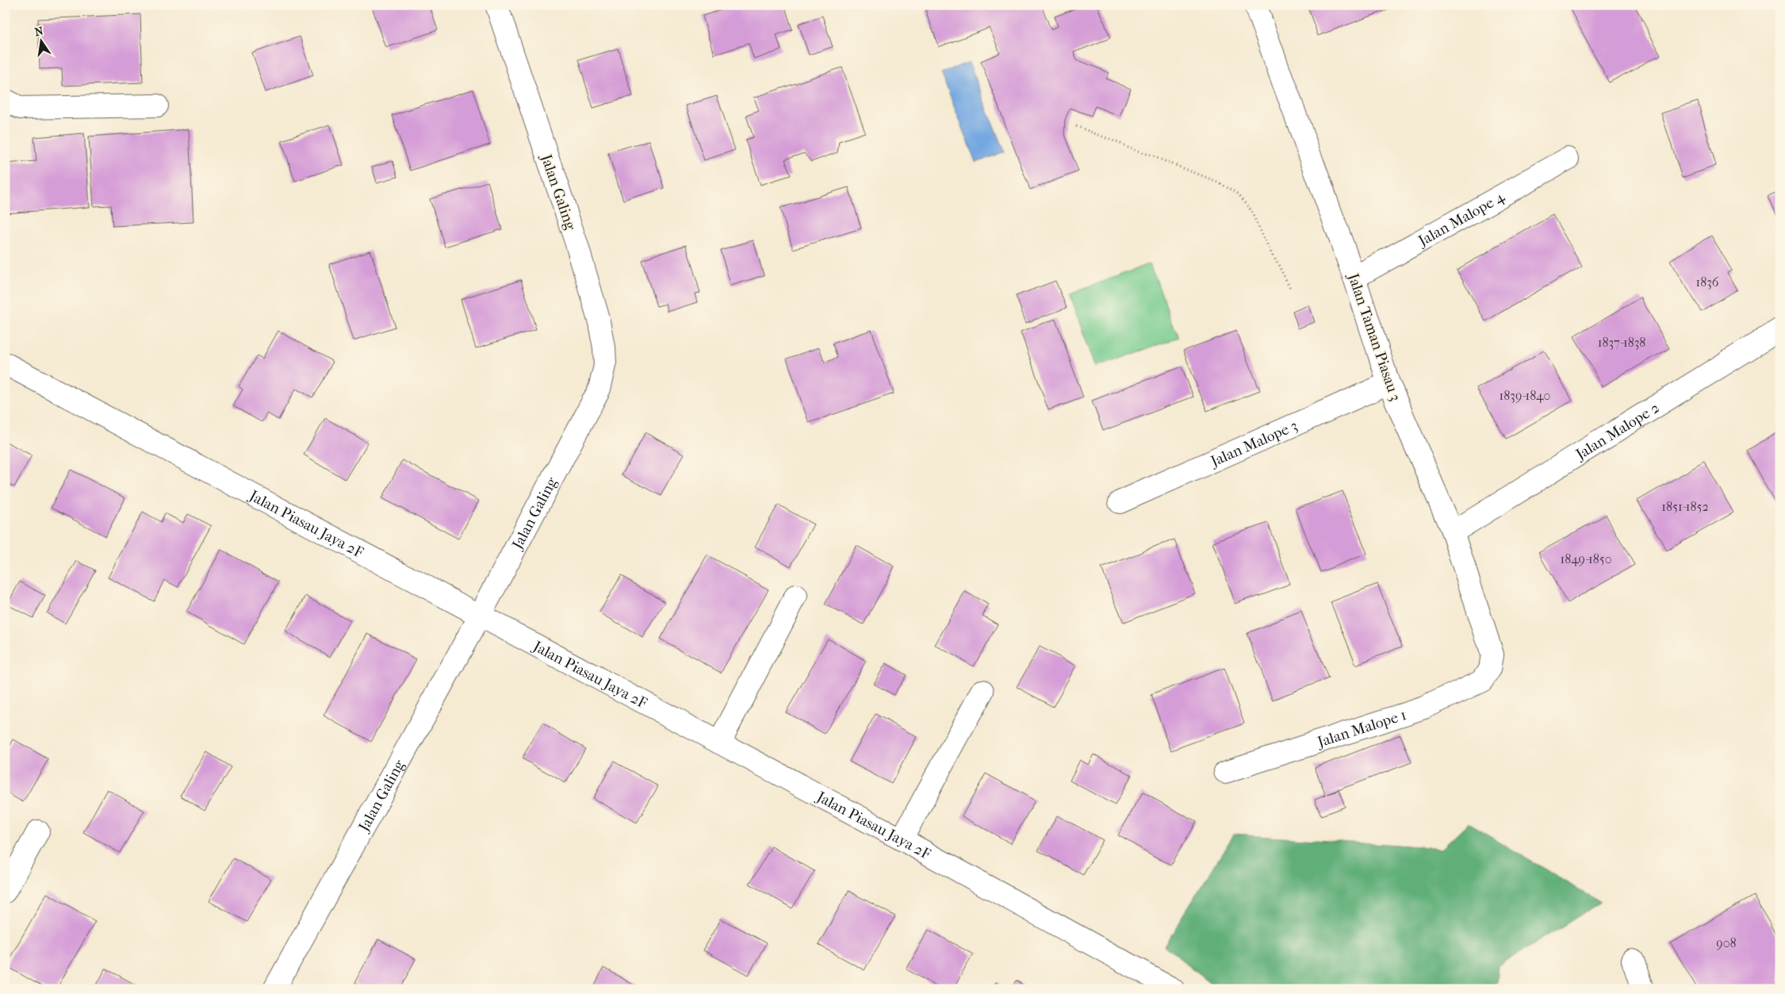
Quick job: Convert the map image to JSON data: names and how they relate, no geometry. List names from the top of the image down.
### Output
{
  "streets": {
    "street": [
      "Jalan Galing",
      "Jalan Malope 4",
      "Jalan Taman Piasau 3",
      "Jalan Malope 2",
      "Jalan Malope 3",
      "Jalan Piasau Jaya 2F",
      "Jalan Malope 1"
    ]
  },
  "crossings": [
    ["Jalan Galing", "Jalan Piasau Jaya 2F"],
    ["Jalan Malope 4", "Jalan Taman Piasau 3"],
    ["Jalan Taman Piasau 3", "Jalan Malope 2"],
    ["Jalan Taman Piasau 3", "Jalan Malope 3"],
    ["Jalan Taman Piasau 3", "Jalan Malope 1"]
  ],
  "house_numbers": [
    "1836",
    "1837-1838",
    "1839-1840",
    "1851-1852",
    "1849-1850",
    "908"
  ],
  "north": "top"
}
